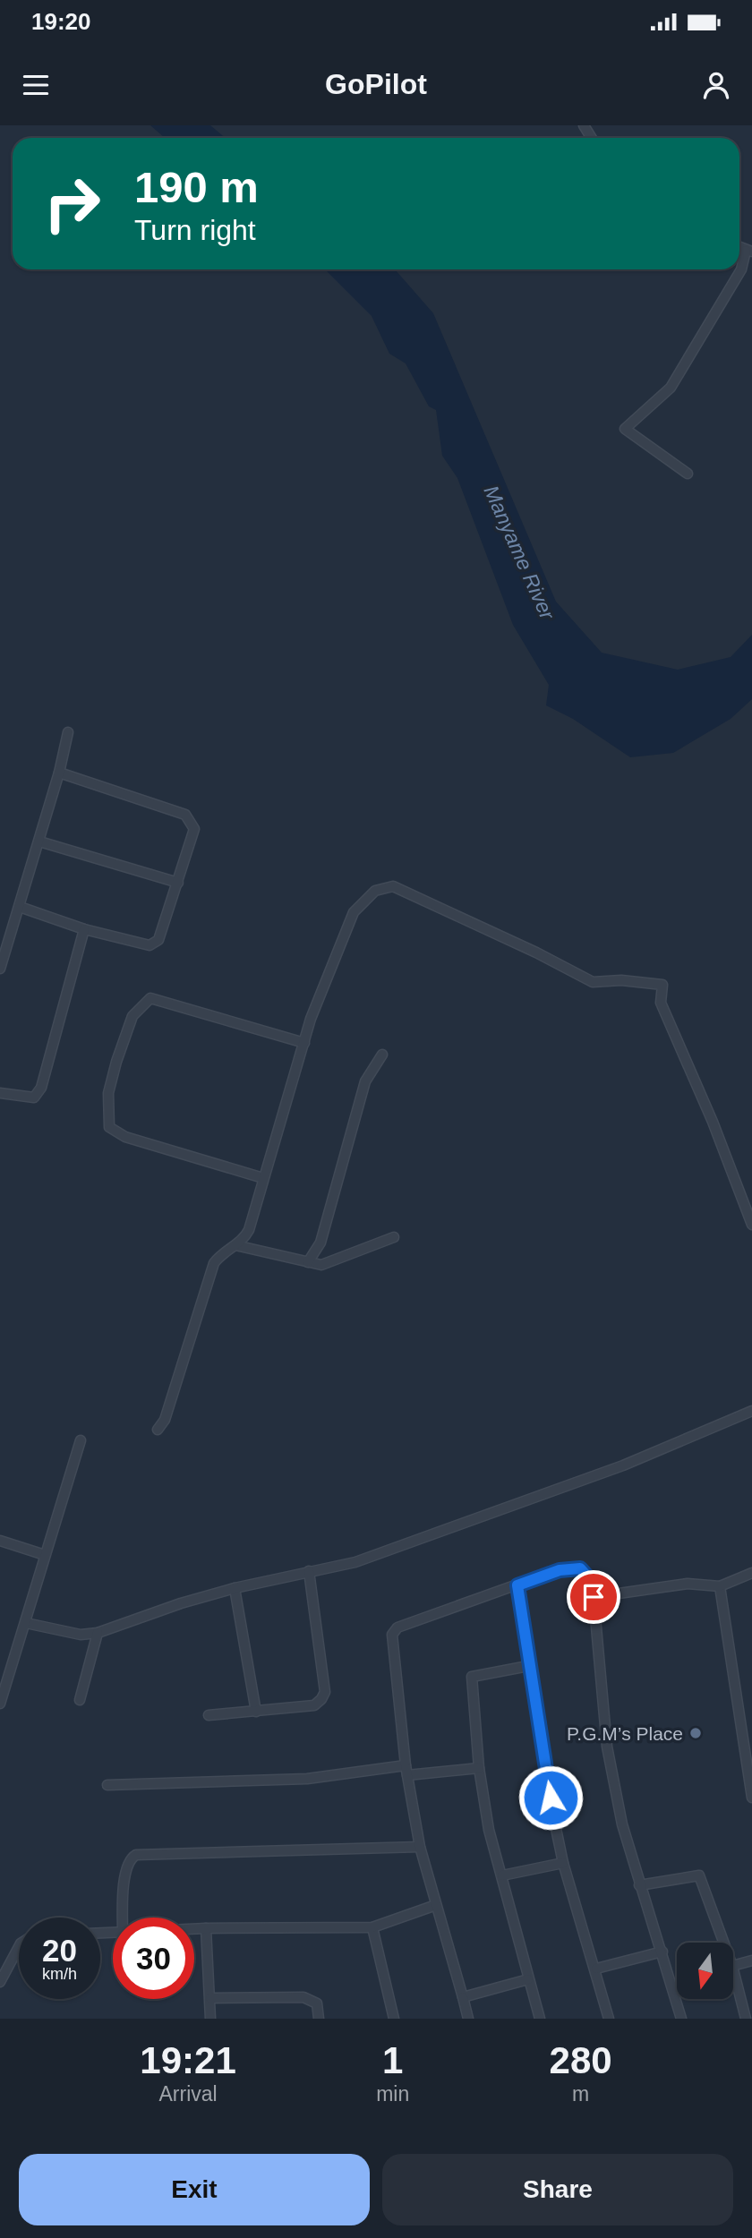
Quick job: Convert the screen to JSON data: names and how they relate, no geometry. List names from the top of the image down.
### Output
{
  "water": ["Manyame River"],
  "places": ["P.G.M’s Place"],
  "north": "bottom",
  "page": {
    "status": "19:20",
    "header": "GoPilot",
    "turn": ["190 m", "Turn right"],
    "speed": "20 km/h",
    "limit": "30",
    "eta": [
      "19:21",
      "Arrival",
      "1",
      "min",
      "280",
      "m"
    ],
    "buttons": ["Exit", "Share"]
  }
}
